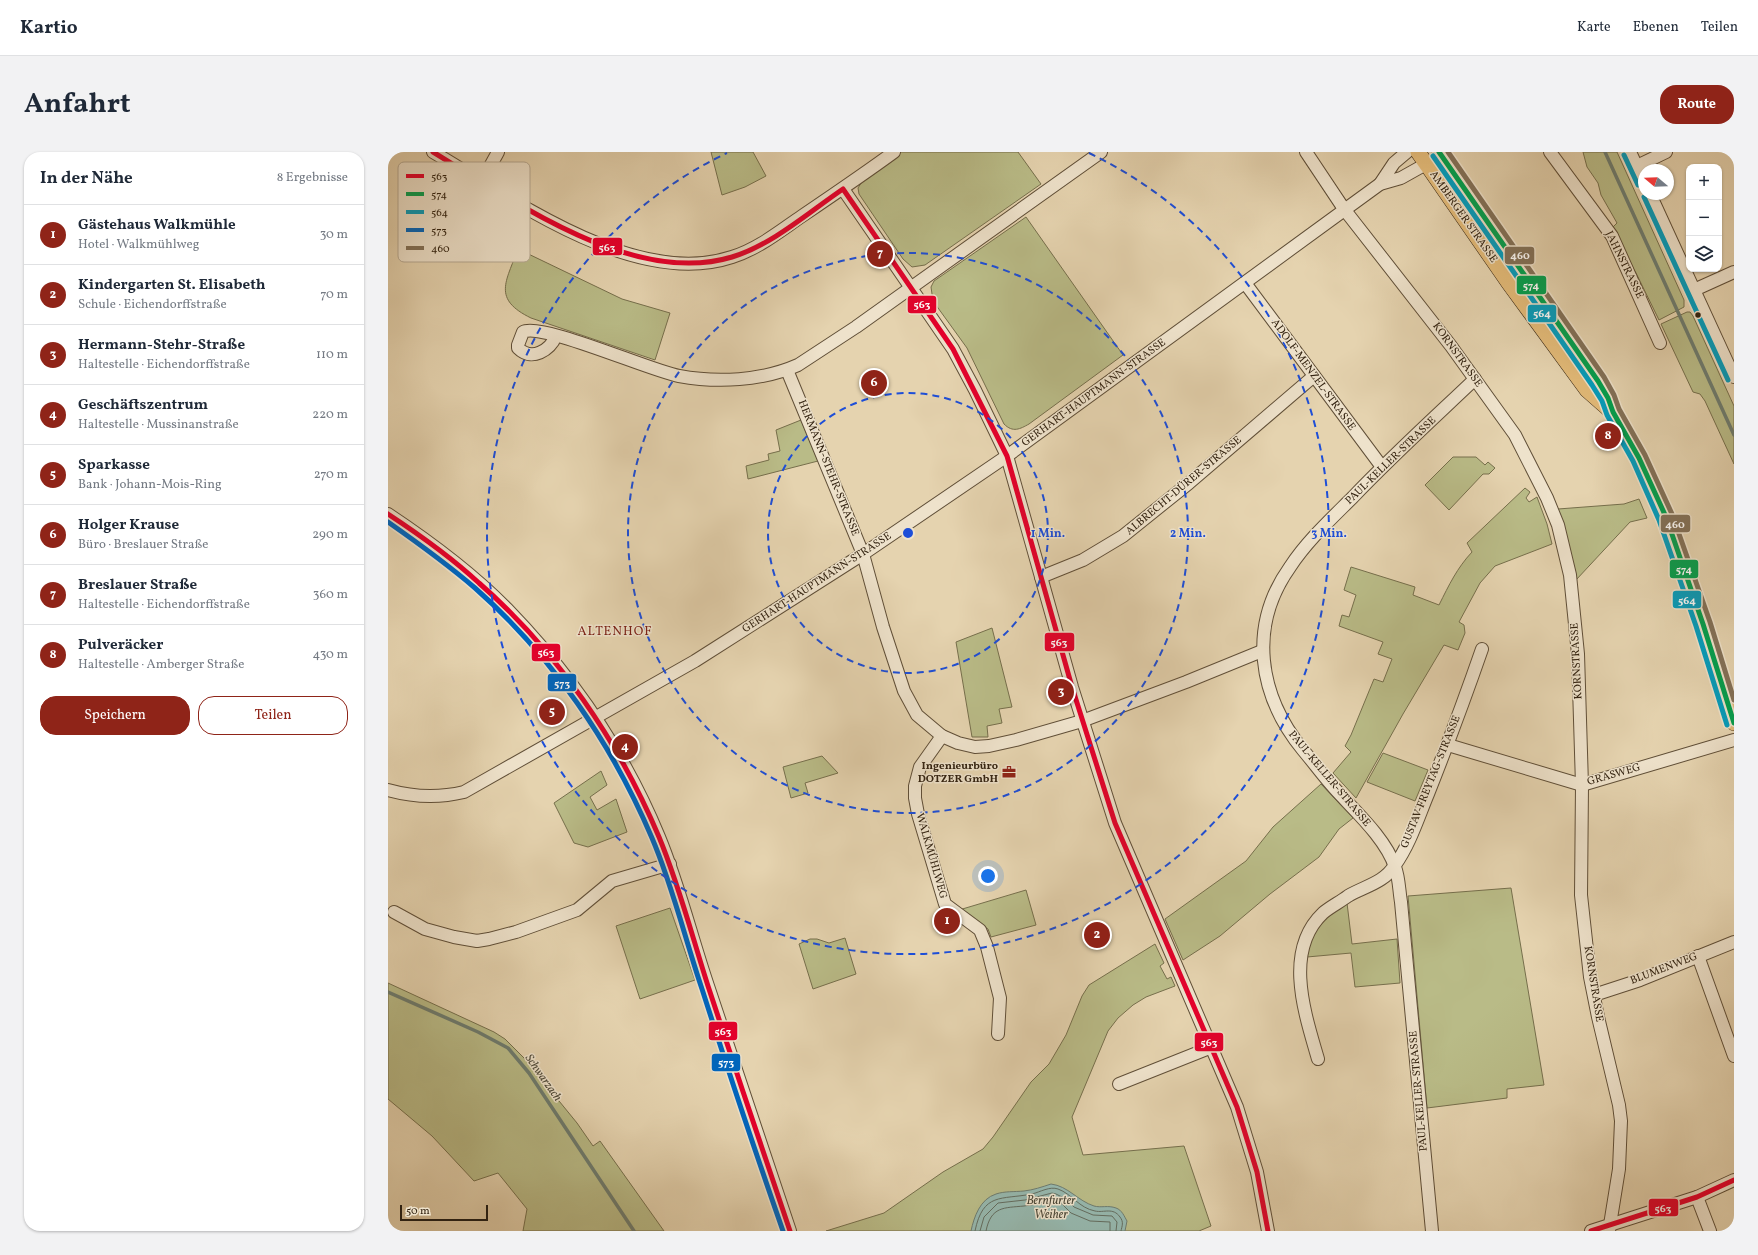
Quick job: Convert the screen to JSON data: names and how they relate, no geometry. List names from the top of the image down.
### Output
{
  "streets": {
    "main road": ["AMBERGER STRASSE"],
    "street": [
      "JAHNSTRASSE",
      "KORNSTRASSE",
      "ADOLF-MENZEL-STRASSE",
      "GERHART-HAUPTMANN-STRASSE",
      "PAUL-KELLER-STRASSE",
      "HERMANN-STEHR-STRASSE",
      "ALBRECHT-DÜRER-STRASSE",
      "GRASWEG",
      "GUSTAV-FREYTAG-STRASSE",
      "WALKMÜHLWEG",
      "BLUMENWEG"
    ]
  },
  "crossings": [
    ["AMBERGER STRASSE", "GERHART-HAUPTMANN-STRASSE"],
    ["KORNSTRASSE", "GERHART-HAUPTMANN-STRASSE"],
    ["KORNSTRASSE", "PAUL-KELLER-STRASSE"],
    ["KORNSTRASSE", "GRASWEG"],
    ["KORNSTRASSE", "BLUMENWEG"],
    ["ADOLF-MENZEL-STRASSE", "GERHART-HAUPTMANN-STRASSE"],
    ["ADOLF-MENZEL-STRASSE", "PAUL-KELLER-STRASSE"],
    ["ADOLF-MENZEL-STRASSE", "ALBRECHT-DÜRER-STRASSE"],
    ["GERHART-HAUPTMANN-STRASSE", "HERMANN-STEHR-STRASSE"],
    ["PAUL-KELLER-STRASSE", "HERMANN-STEHR-STRASSE"],
    ["PAUL-KELLER-STRASSE", "GUSTAV-FREYTAG-STRASSE"],
    ["HERMANN-STEHR-STRASSE", "WALKMÜHLWEG"],
    ["GRASWEG", "GUSTAV-FREYTAG-STRASSE"]
  ],
  "districts": ["ALTENHOF"],
  "water": ["Schwarzach", "Bernfurter Weiher"],
  "places": {
    "office": ["Ingenieurbüro DOTZER GmbH"]
  },
  "lines": [
    "transit line 563",
    "transit line 574",
    "transit line 460",
    "transit line 564",
    "transit line 573"
  ],
  "legend": [
    "563",
    "574",
    "564",
    "573",
    "460"
  ],
  "scale_bar": "50 m",
  "north": "left",
  "page": {
    "header": "Kartio",
    "nav": ["Karte", "Ebenen", "Teilen"],
    "title": "Anfahrt",
    "buttons": [
      "Route",
      ["Speichern", "Teilen"]
    ],
    "heading": ["In der Nähe", "8 Ergebnisse"],
    "map_buttons": ["+", "−"],
    "list": [
      {
        "mark": "1",
        "name": "Gästehaus Walkmühle",
        "note": "Hotel · Walkmühlweg",
        "value": "30 m"
      },
      {
        "mark": "2",
        "name": "Kindergarten St. Elisabeth",
        "note": "Schule · Eichendorffstraße",
        "value": "70 m"
      },
      {
        "mark": "3",
        "name": "Hermann-Stehr-Straße",
        "note": "Haltestelle · Eichendorffstraße",
        "value": "110 m"
      },
      {
        "mark": "4",
        "name": "Geschäftszentrum",
        "note": "Haltestelle · Mussinanstraße",
        "value": "220 m"
      },
      {
        "mark": "5",
        "name": "Sparkasse",
        "note": "Bank · Johann-Mois-Ring",
        "value": "270 m"
      },
      {
        "mark": "6",
        "name": "Holger Krause",
        "note": "Büro · Breslauer Straße",
        "value": "290 m"
      },
      {
        "mark": "7",
        "name": "Breslauer Straße",
        "note": "Haltestelle · Eichendorffstraße",
        "value": "360 m"
      },
      {
        "mark": "8",
        "name": "Pulveräcker",
        "note": "Haltestelle · Amberger Straße",
        "value": "430 m"
      }
    ],
    "pins": [
      "7",
      "6",
      "8",
      "3",
      "5",
      "4",
      "1",
      "2"
    ],
    "scale": "50 m"
  },
  "rings": ["1 Min.", "2 Min.", "3 Min."]
}
